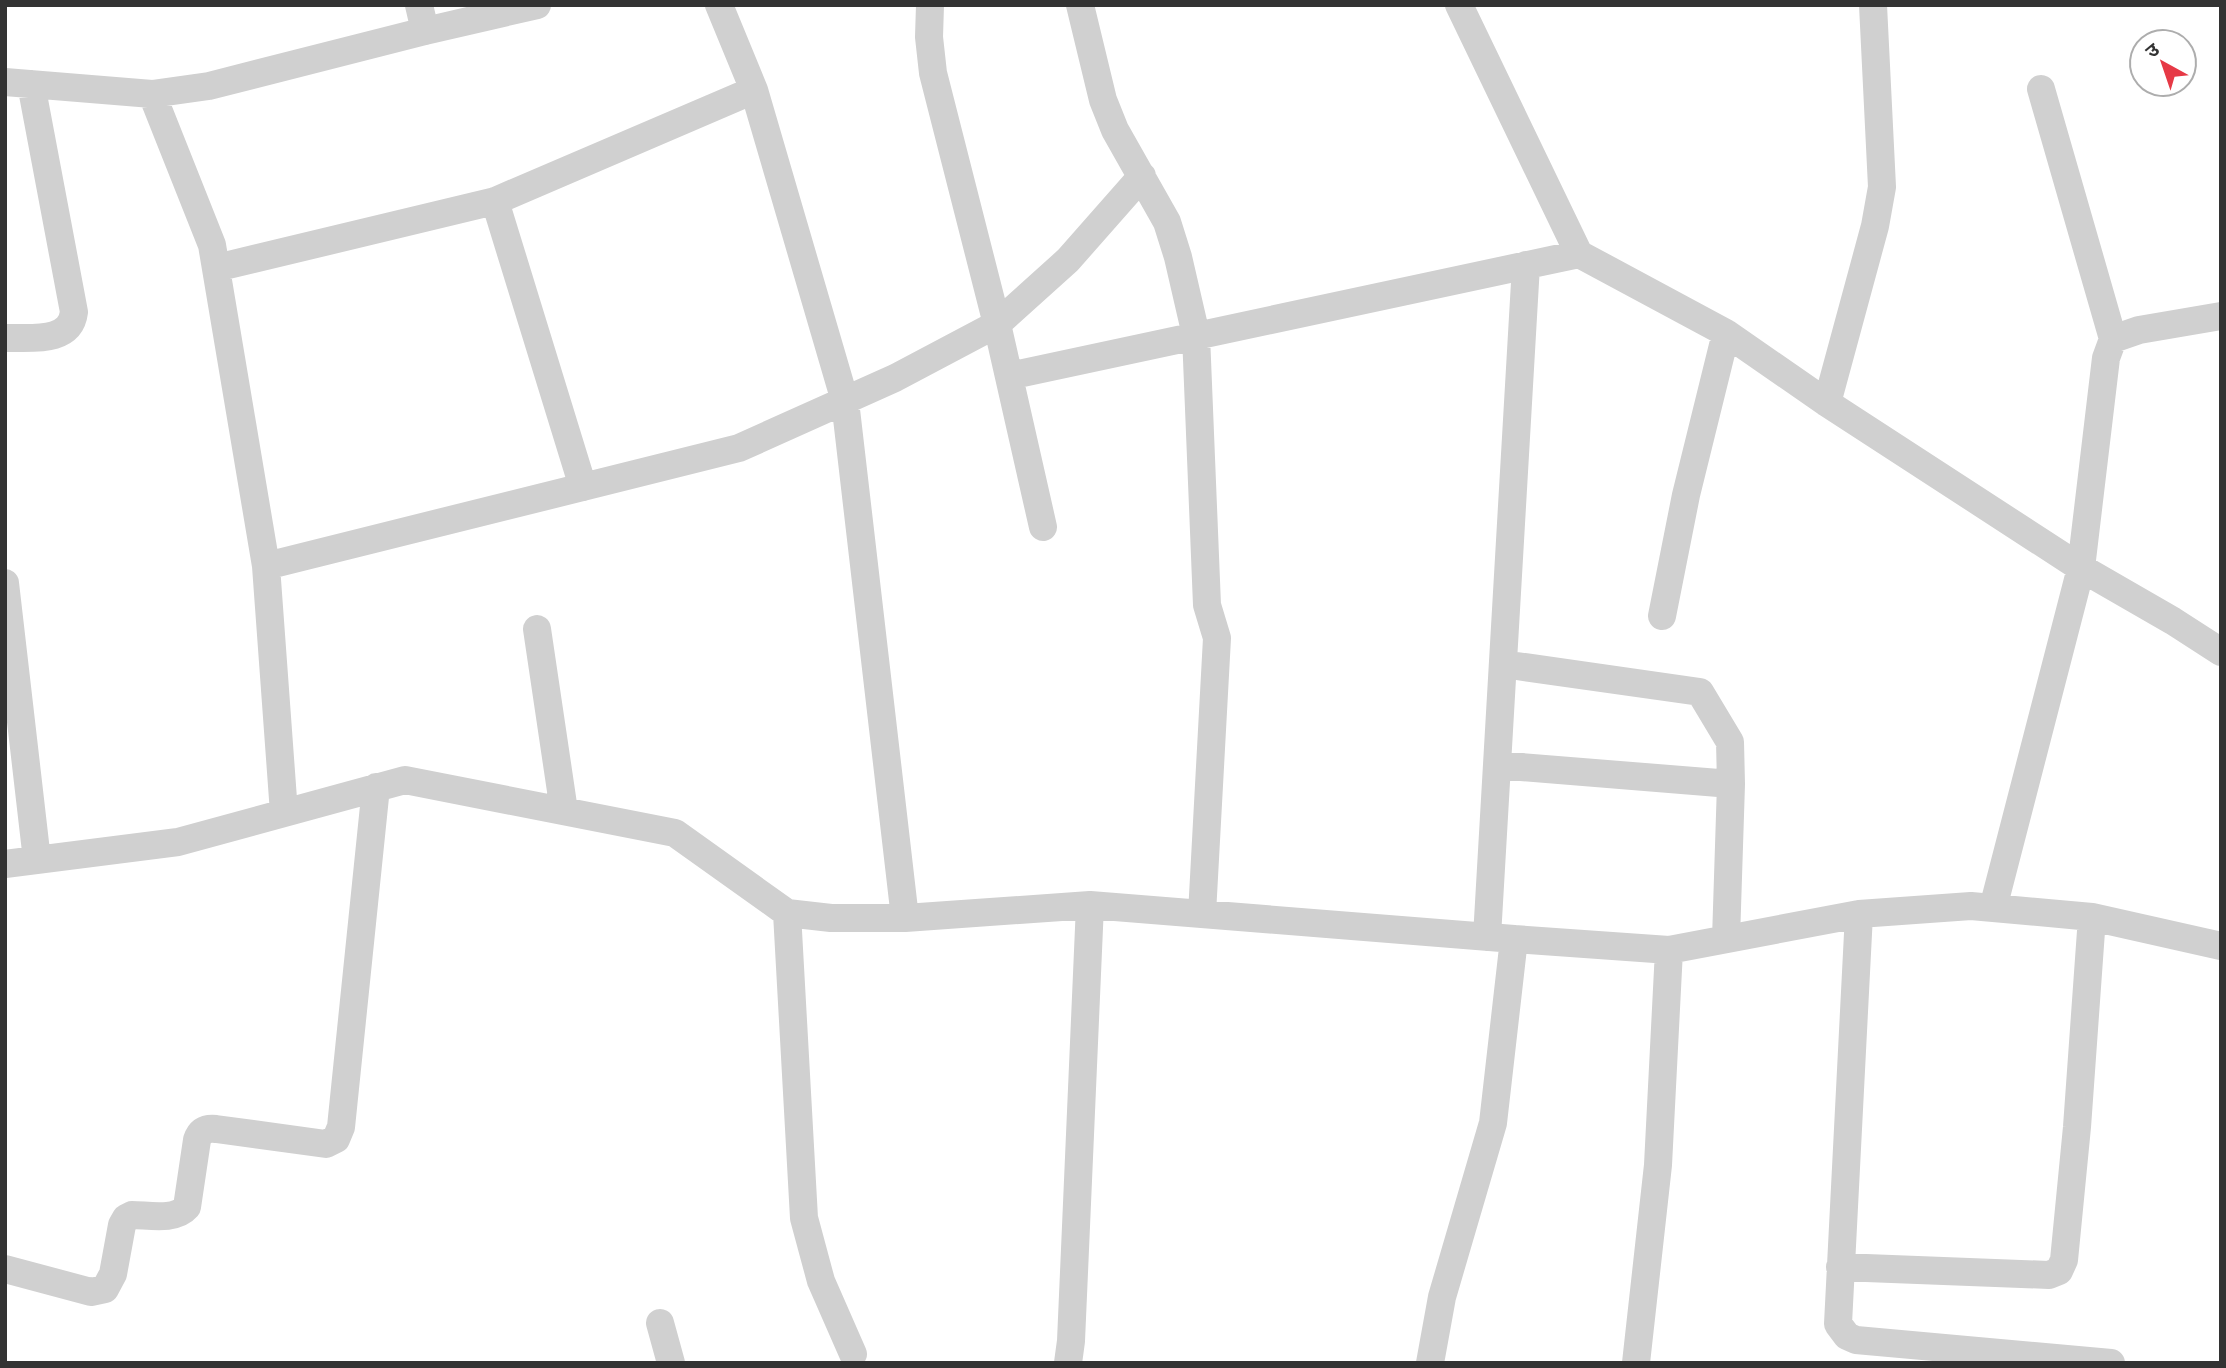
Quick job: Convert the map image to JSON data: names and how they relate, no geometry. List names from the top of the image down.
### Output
{
  "north": "top left"
}
